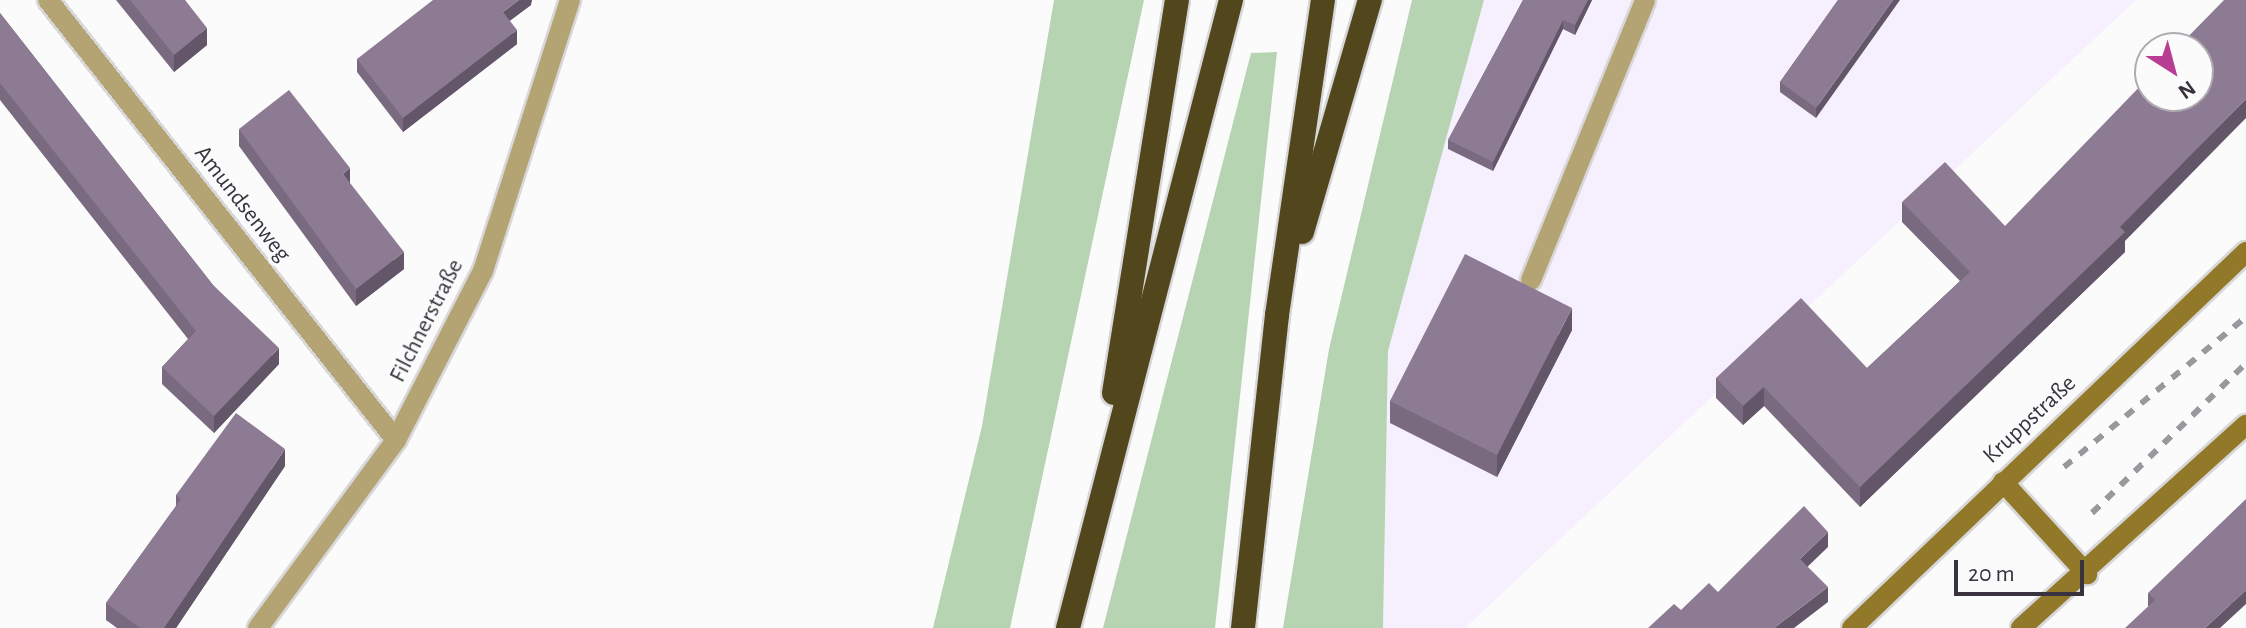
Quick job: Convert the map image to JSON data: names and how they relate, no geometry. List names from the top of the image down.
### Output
{
  "streets": {
    "street": ["Amundsenweg", "Filchnerstraße", "Kruppstraße"]
  },
  "crossings": [
    ["Amundsenweg", "Filchnerstraße"]
  ],
  "scale_bar": "20 m",
  "north": "bottom right"
}
